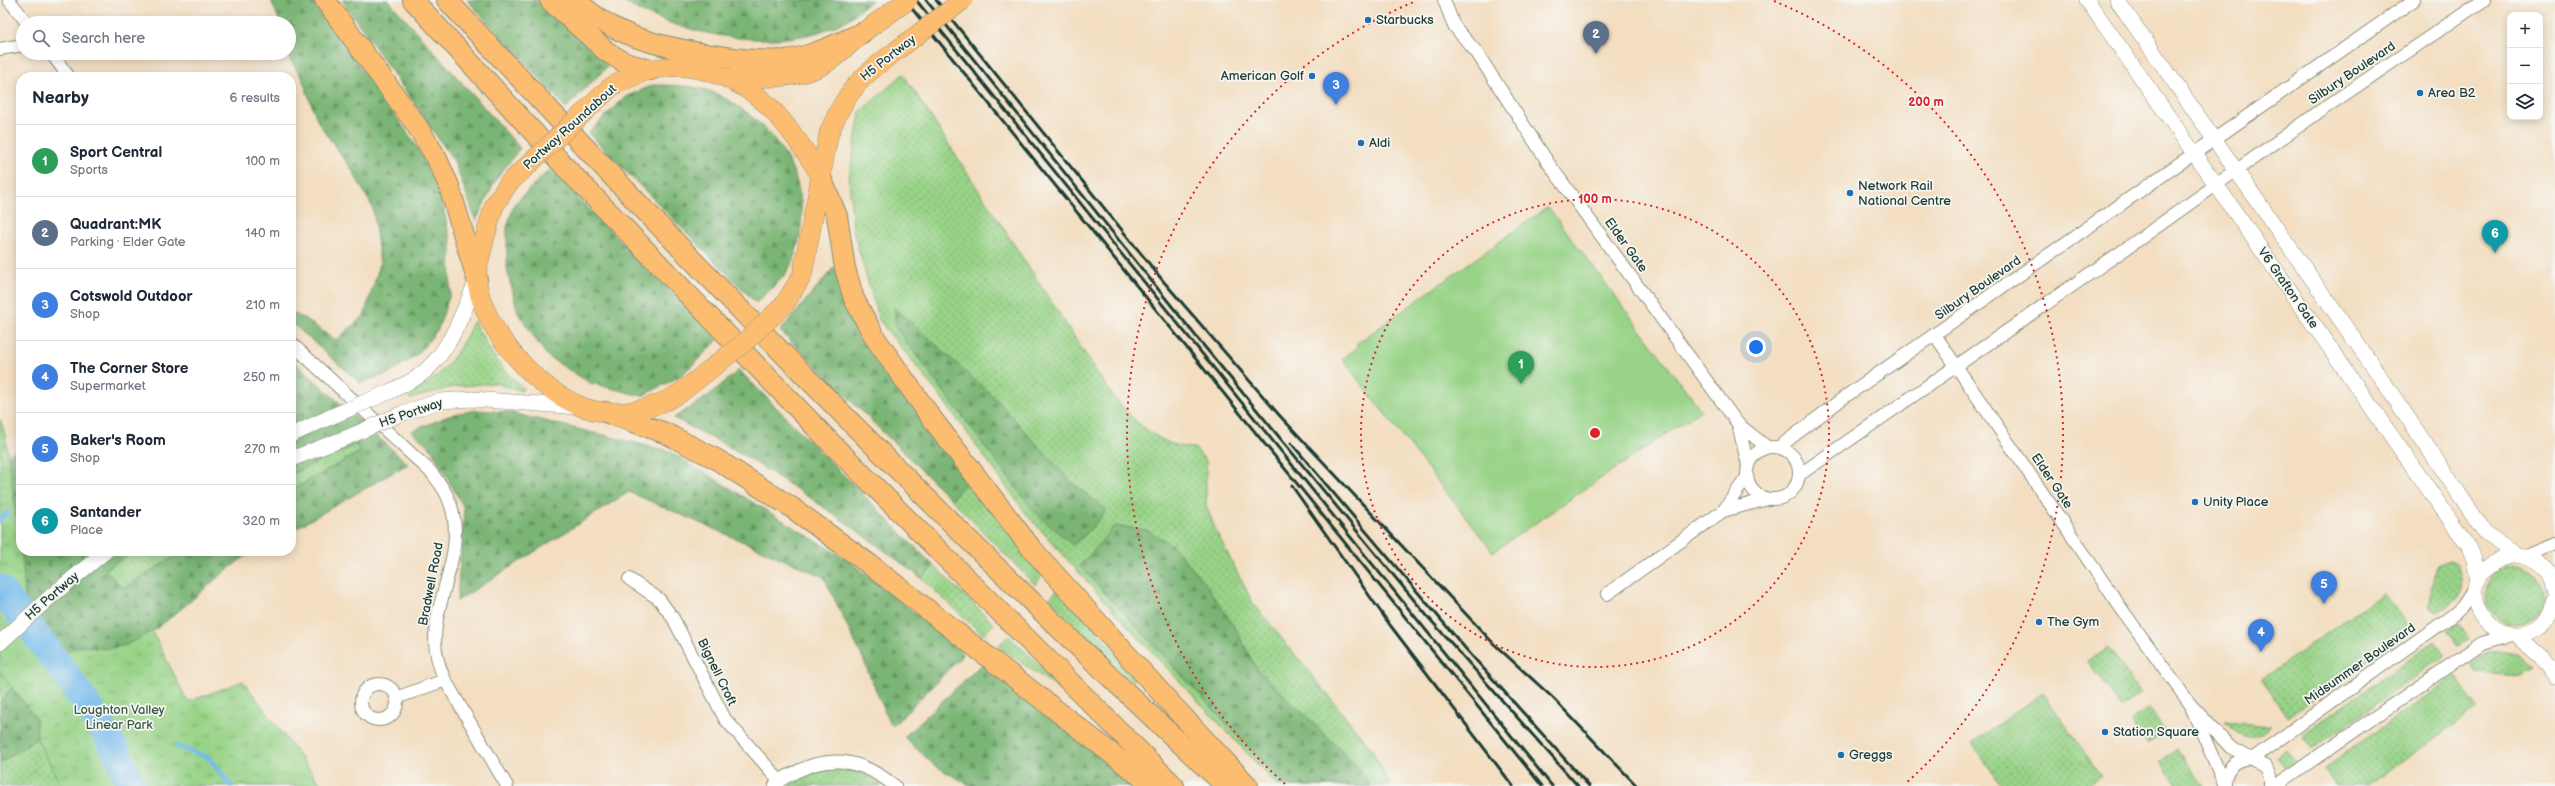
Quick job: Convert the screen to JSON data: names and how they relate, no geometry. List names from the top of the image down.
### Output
{
  "streets": {
    "main road": ["H5 Portway", "Portway Roundabout"],
    "street": [
      "Silbury Boulevard",
      "Elder Gate",
      "V6 Grafton Gate",
      "Bradwell Road",
      "Midsummer Boulevard",
      "Bignell Croft"
    ]
  },
  "crossings": [
    ["H5 Portway", "Portway Roundabout"],
    ["Silbury Boulevard", "Elder Gate"],
    ["Silbury Boulevard", "V6 Grafton Gate"],
    ["V6 Grafton Gate", "Midsummer Boulevard"]
  ],
  "parks": ["Loughton Valley Linear Park"],
  "places": [
    "Starbucks",
    "American Golf",
    "Area B2",
    "Aldi",
    "Network Rail National Centre",
    "Unity Place",
    "The Gym",
    "Station Square",
    "Greggs"
  ],
  "page": {
    "map_buttons": ["+", "−"],
    "search": "Search here",
    "pins": [
      "2",
      "3",
      "6",
      "1",
      "5",
      "4"
    ],
    "heading": ["Nearby", "6 results"],
    "list": [
      {
        "mark": "1",
        "name": "Sport Central",
        "note": "Sports",
        "value": "100 m"
      },
      {
        "mark": "2",
        "name": "Quadrant:MK",
        "note": "Parking · Elder Gate",
        "value": "140 m"
      },
      {
        "mark": "3",
        "name": "Cotswold Outdoor",
        "note": "Shop",
        "value": "210 m"
      },
      {
        "mark": "4",
        "name": "The Corner Store",
        "note": "Supermarket",
        "value": "250 m"
      },
      {
        "mark": "5",
        "name": "Baker's Room",
        "note": "Shop",
        "value": "270 m"
      },
      {
        "mark": "6",
        "name": "Santander",
        "note": "Place",
        "value": "320 m"
      }
    ]
  },
  "rings": ["200 m", "100 m"]
}
